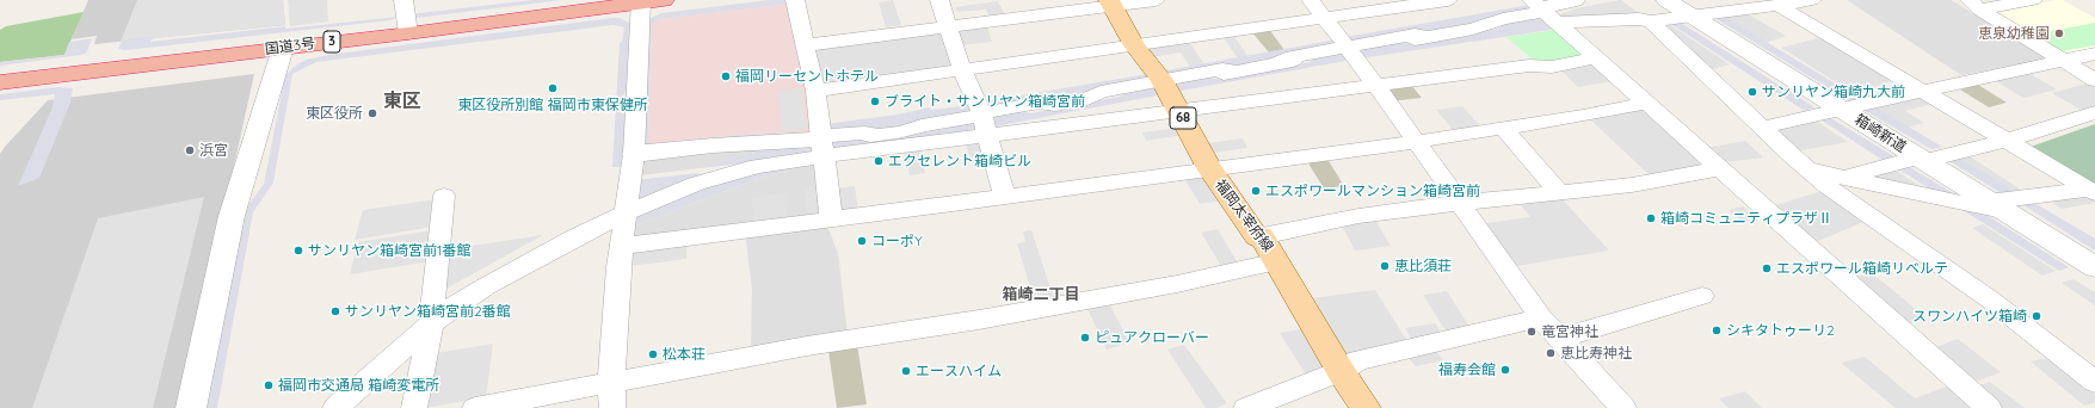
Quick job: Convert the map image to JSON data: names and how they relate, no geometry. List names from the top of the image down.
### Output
{
  "streets": {
    "highway": ["3", "国道3号"],
    "main road": ["68", "福岡太宰府線"],
    "street": ["箱崎新道"]
  },
  "districts": ["東区", "箱崎二丁目"],
  "places": [
    "恵泉幼稚園",
    "福岡リーセントホテル",
    "東区役所別館 福岡市東保健所",
    "サンリヤン箱崎九大前",
    "ブライト・サンリヤン箱崎宮前",
    "東区役所",
    "浜宮",
    "エクセレント箱崎ビル",
    "エスポワールマンション箱崎宮前",
    "箱崎コミュニティプラザⅡ",
    "コーポY",
    "サンリヤン箱崎宮前1番館",
    "恵比須荘",
    "エスポワール箱崎リベルテ",
    "サンリヤン箱崎宮前2番館",
    "スワンハイツ箱崎",
    "シキタトゥーリ2",
    "竜宮神社",
    "ピュアクローバー",
    "恵比寿神社",
    "松本荘",
    "福寿会館",
    "エースハイム",
    "福岡市交通局 箱崎変電所"
  ]
}
